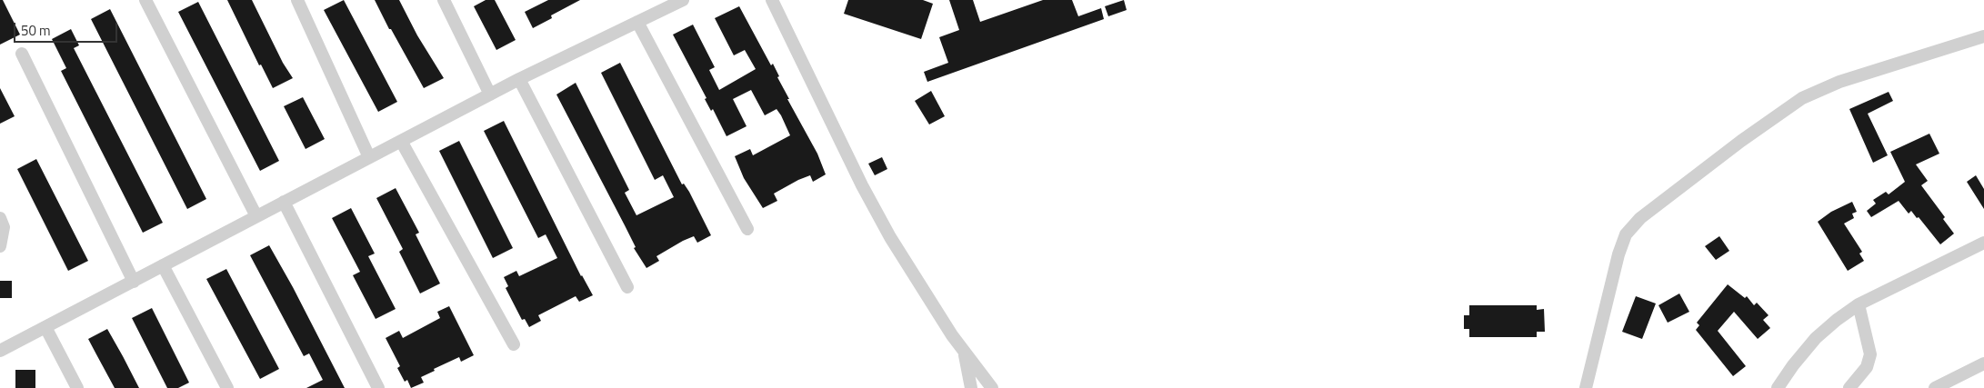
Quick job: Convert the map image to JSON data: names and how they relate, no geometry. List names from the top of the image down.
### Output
{
  "scale_bar": "50 m"
}
